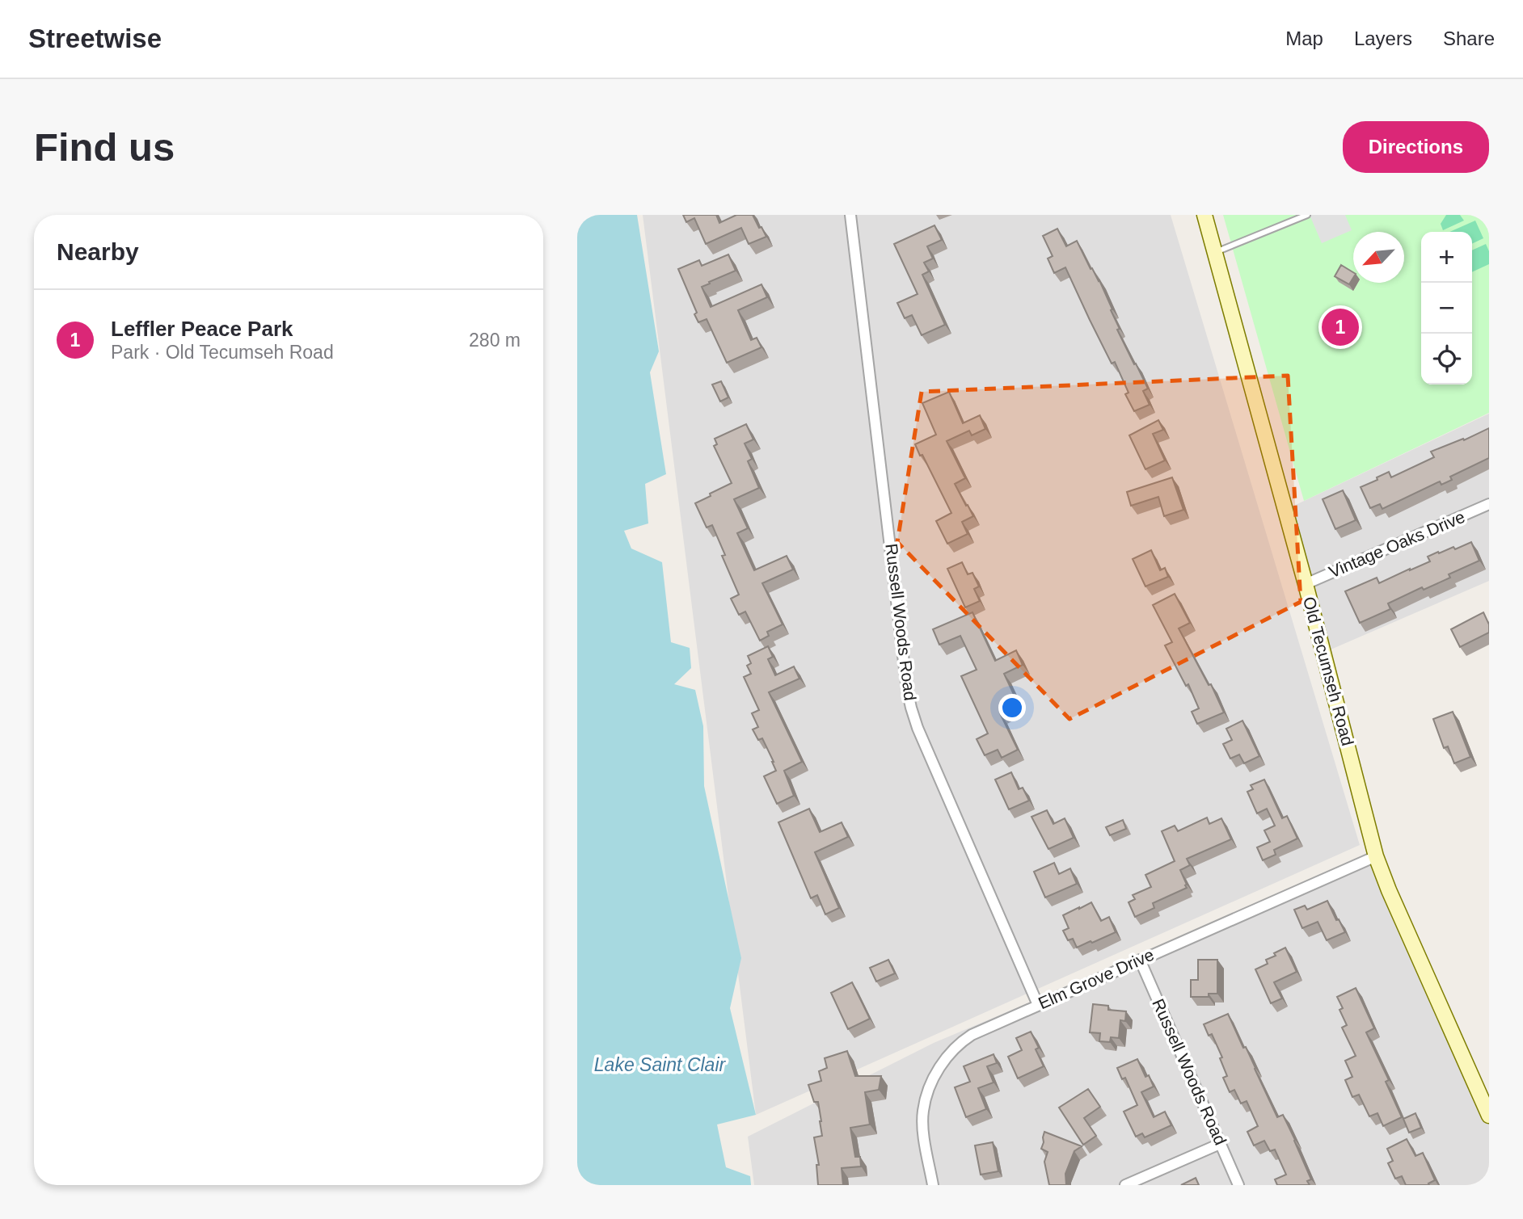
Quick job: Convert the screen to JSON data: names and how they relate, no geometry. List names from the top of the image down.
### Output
{
  "streets": {
    "main road": ["Old Tecumseh Road"],
    "street": ["Vintage Oaks Drive", "Russell Woods Road", "Elm Grove Drive"]
  },
  "crossings": [
    ["Vintage Oaks Drive", "Old Tecumseh Road"],
    ["Russell Woods Road", "Elm Grove Drive"],
    ["Old Tecumseh Road", "Elm Grove Drive"]
  ],
  "water": ["Lake Saint Clair"],
  "north": "bottom left",
  "page": {
    "header": "Streetwise",
    "nav": ["Map", "Layers", "Share"],
    "buttons": "Directions",
    "title": "Find us",
    "heading": "Nearby",
    "map_buttons": ["+", "−"],
    "list": [
      {
        "mark": "1",
        "name": "Leffler Peace Park",
        "note": "Park · Old Tecumseh Road",
        "value": "280 m"
      }
    ],
    "pins": "1"
  }
}
